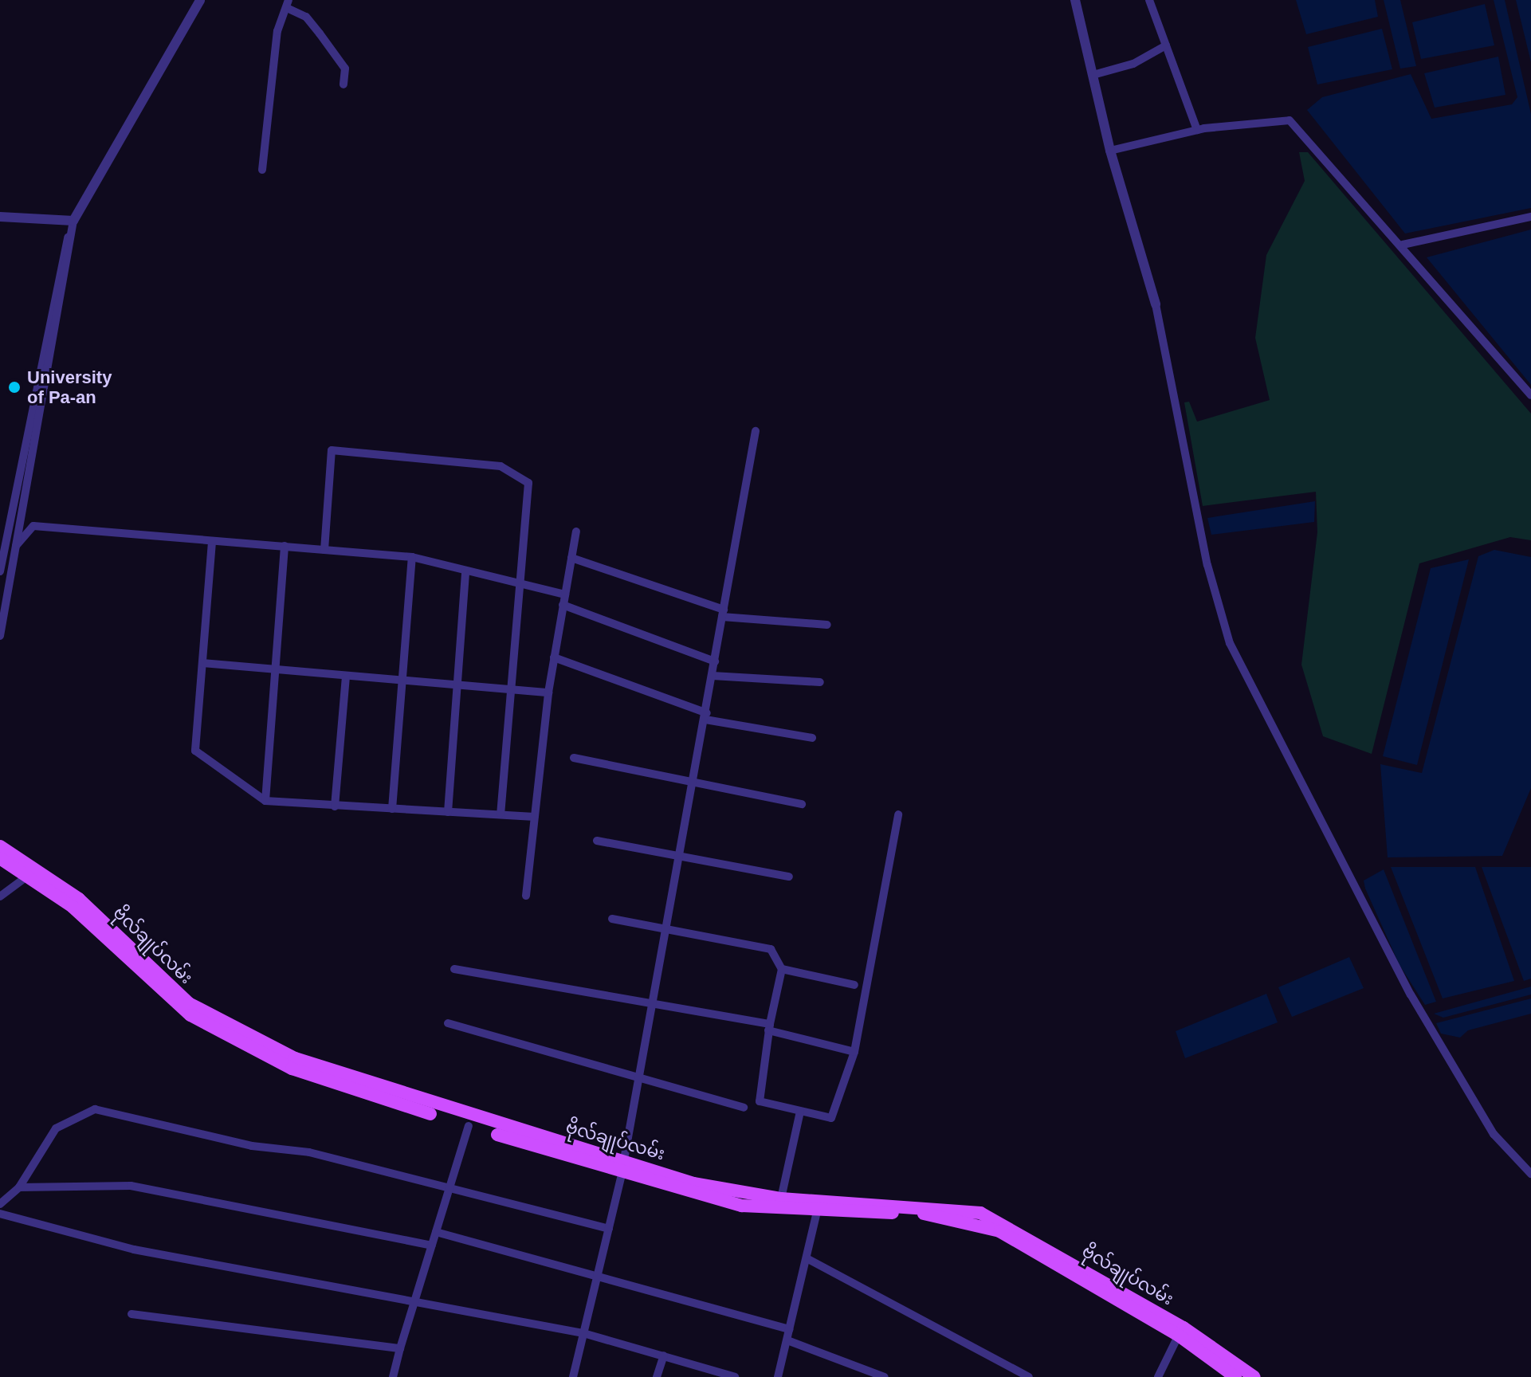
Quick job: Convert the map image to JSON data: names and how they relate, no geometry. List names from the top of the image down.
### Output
{
  "streets": {
    "main road": ["ဗိုလ်ချုပ်လမ်း"]
  },
  "places": ["University of Pa-an"]
}
